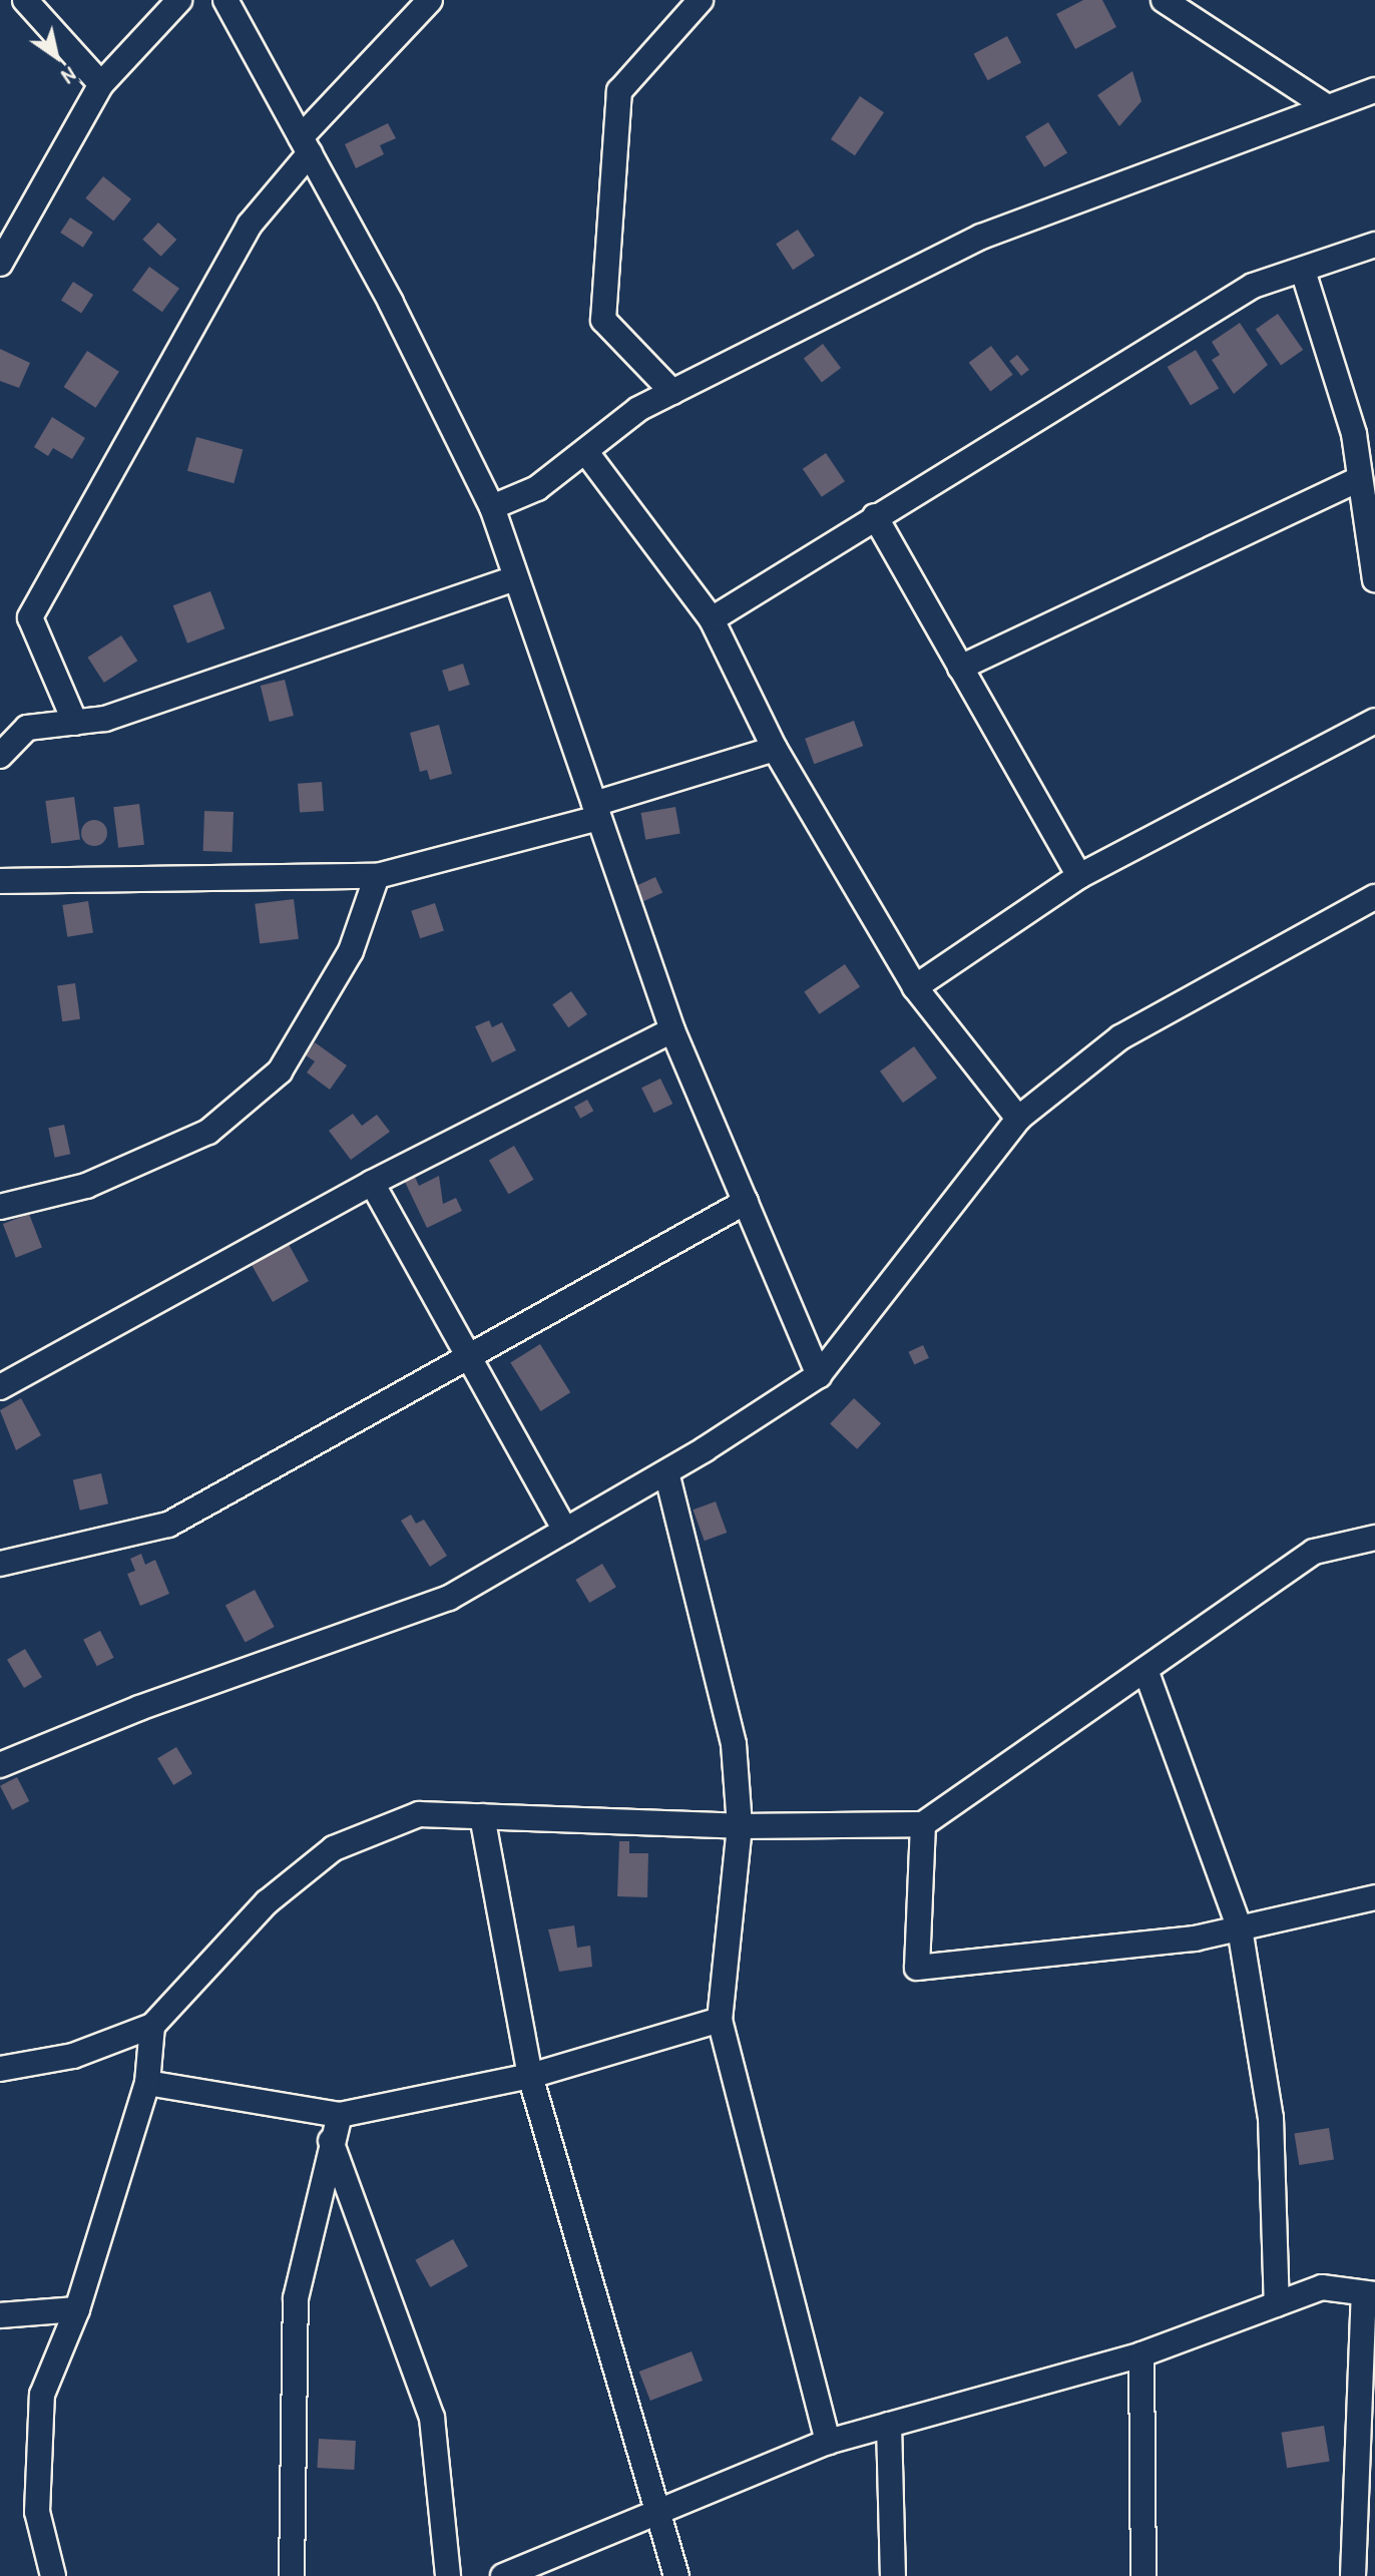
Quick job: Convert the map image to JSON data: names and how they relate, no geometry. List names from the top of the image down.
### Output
{
  "north": "bottom right"
}
